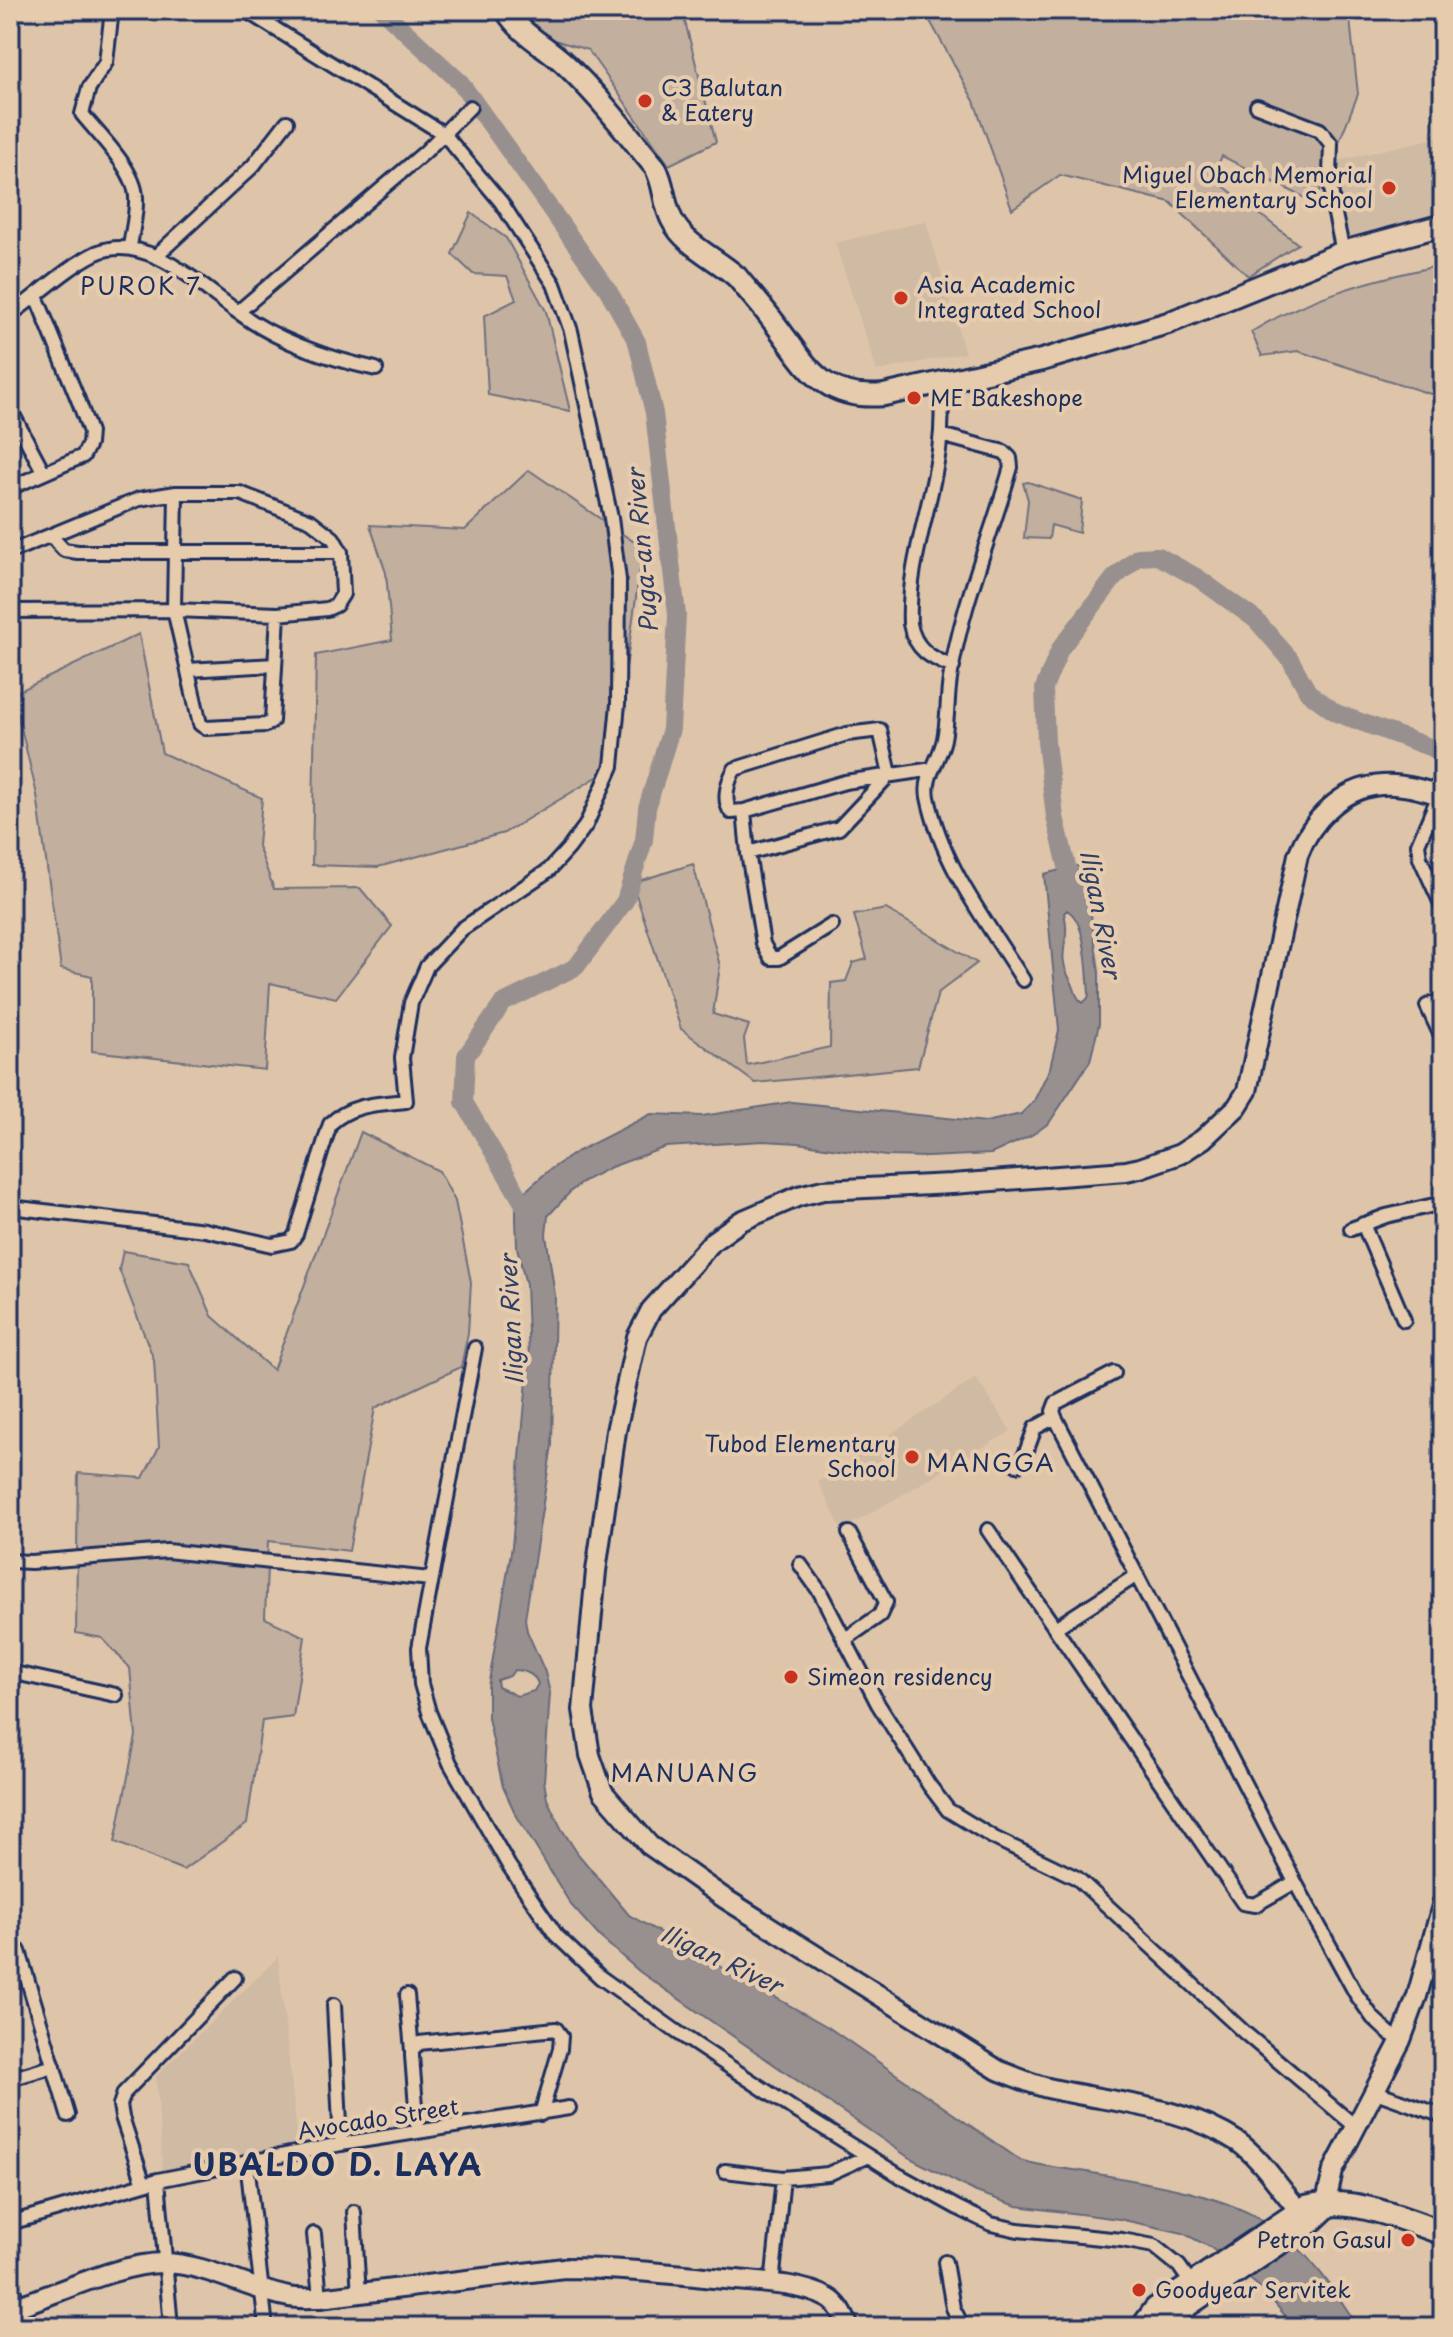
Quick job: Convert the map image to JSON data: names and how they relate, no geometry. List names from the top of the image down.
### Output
{
  "streets": {
    "street": ["Avocado Street"]
  },
  "districts": [
    "PUROK 7",
    "MANGGA",
    "MANUANG",
    "UBALDO D. LAYA"
  ],
  "water": ["Puga-an River", "Iligan River"],
  "places": [
    "C3 Balutan & Eatery",
    "Miguel Obach Memorial Elementary School",
    "Asia Academic Integrated School",
    "ME Bakeshope",
    "Tubod Elementary School",
    "Simeon residency",
    "Petron Gasul",
    "Goodyear Servitek"
  ]
}
